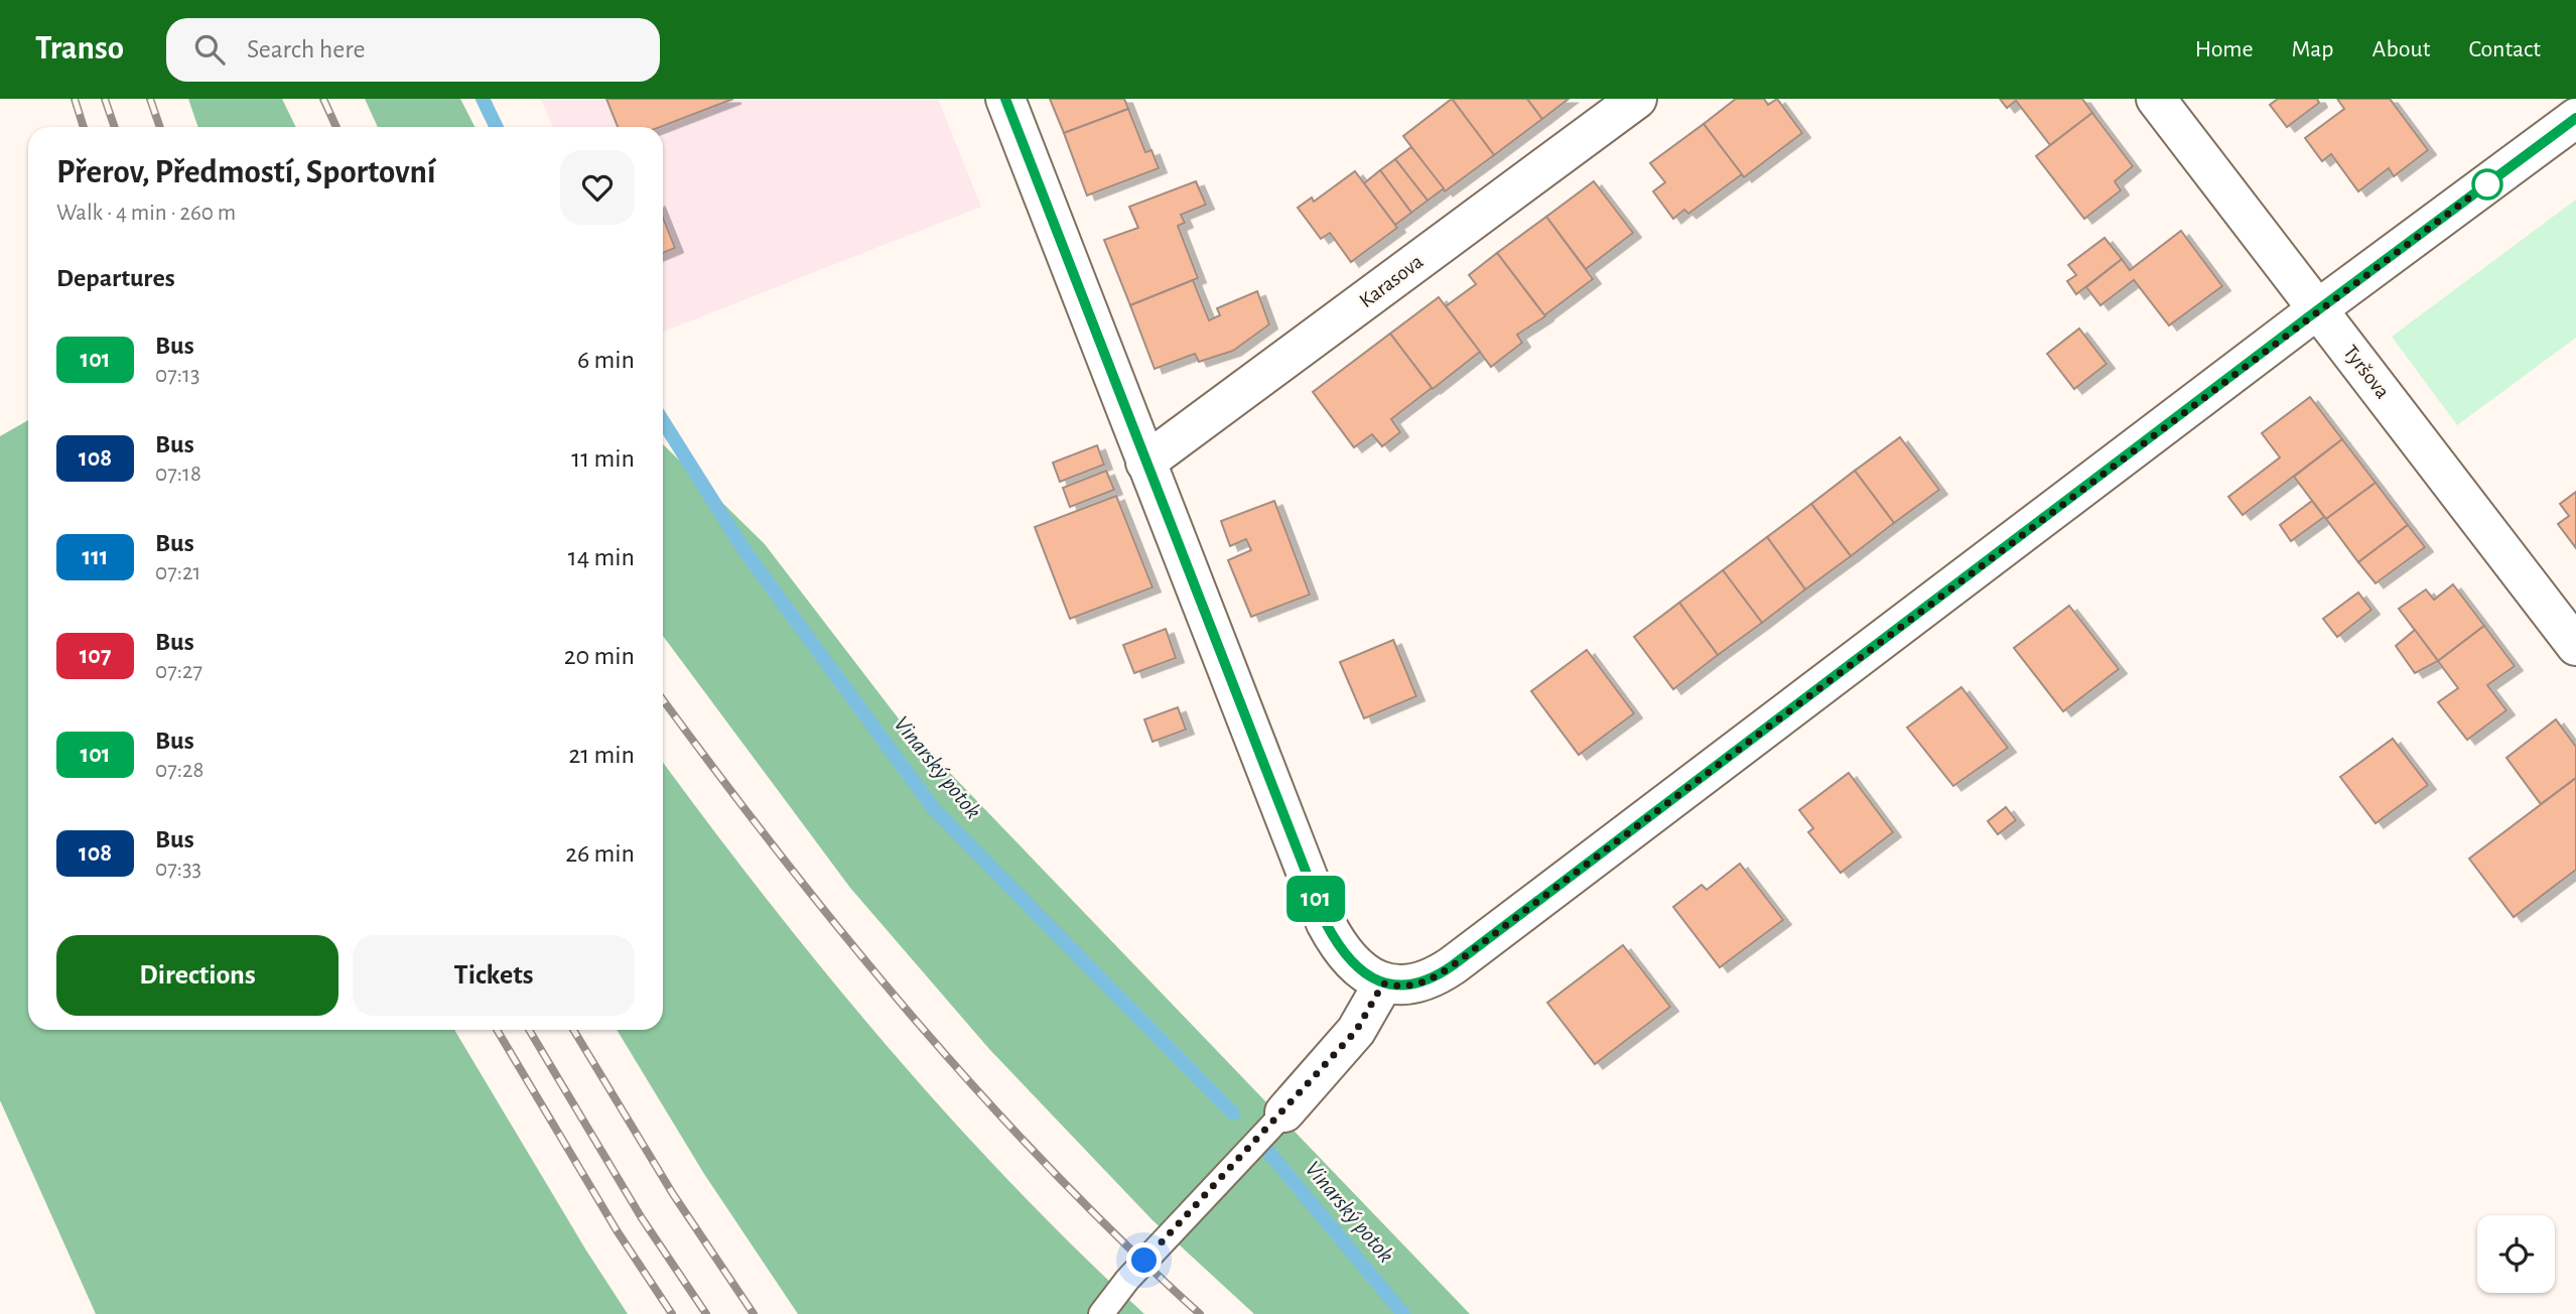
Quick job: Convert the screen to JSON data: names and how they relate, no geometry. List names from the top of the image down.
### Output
{
  "streets": {
    "street": ["Karasova", "Tyršova"]
  },
  "water": ["Vinarský potok"],
  "lines": ["bus line 101"],
  "page": {
    "header": "Transo",
    "search": "Search here",
    "nav": [
      "Home",
      "Map",
      "About",
      "Contact"
    ],
    "on_map": "101",
    "heading": [
      ["Přerov, Předmostí, Sportovní", "Walk · 4 min · 260 m"],
      "Departures"
    ],
    "list": [
      {
        "mark": "101",
        "name": "Bus",
        "note": "07:13",
        "value": "6 min"
      },
      {
        "mark": "108",
        "name": "Bus",
        "note": "07:18",
        "value": "11 min"
      },
      {
        "mark": "111",
        "name": "Bus",
        "note": "07:21",
        "value": "14 min"
      },
      {
        "mark": "107",
        "name": "Bus",
        "note": "07:27",
        "value": "20 min"
      },
      {
        "mark": "101",
        "name": "Bus",
        "note": "07:28",
        "value": "21 min"
      },
      {
        "mark": "108",
        "name": "Bus",
        "note": "07:33",
        "value": "26 min"
      }
    ],
    "buttons": ["Directions", "Tickets"]
  }
}
